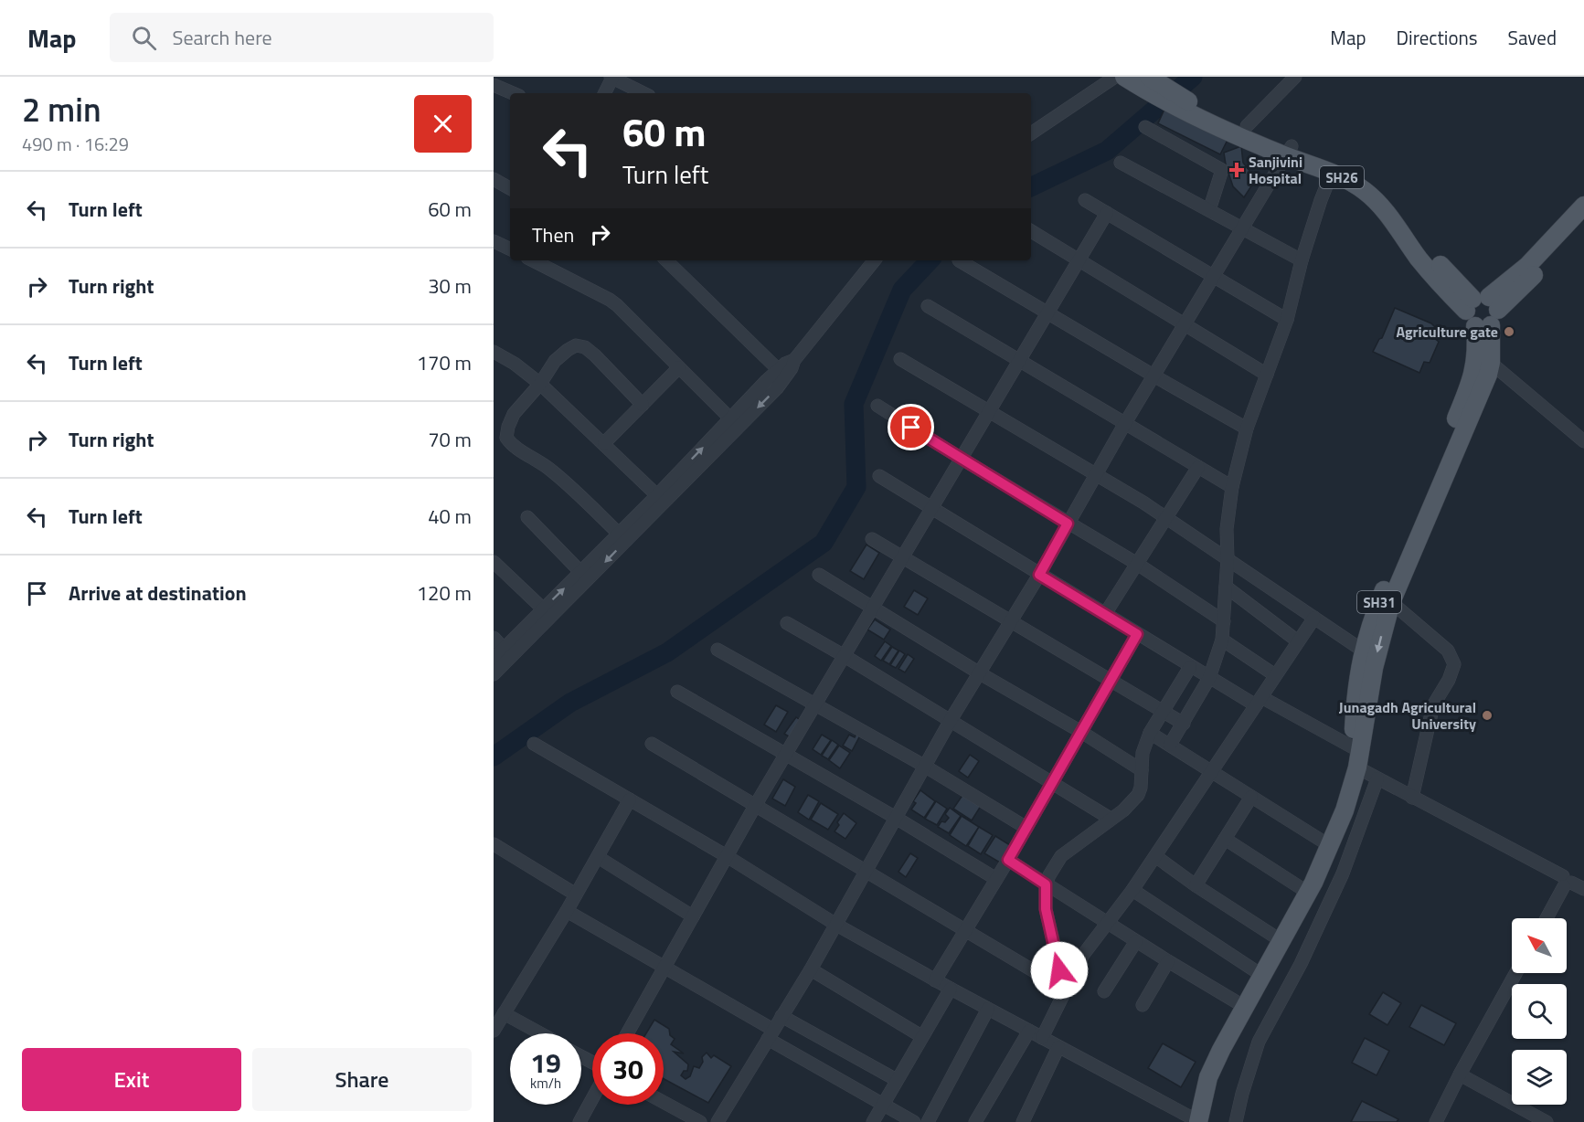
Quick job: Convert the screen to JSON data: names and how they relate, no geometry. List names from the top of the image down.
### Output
{
  "streets": {
    "main road": ["SH26", "SH31"]
  },
  "crossings": [
    ["SH26", "SH31"]
  ],
  "places": {
    "health": ["Sanjivini Hospital"],
    "other": ["Agriculture gate", "Junagadh Agricultural University"]
  },
  "north": "top left",
  "page": {
    "header": "Map",
    "search": "Search here",
    "nav": ["Map", "Directions", "Saved"],
    "heading": ["2 min", "490 m · 16:29"],
    "turn": ["60 m", "Turn left"],
    "list": [
      {
        "name": "Turn left",
        "value": "60 m"
      },
      {
        "name": "Turn right",
        "value": "30 m"
      },
      {
        "name": "Turn left",
        "value": "170 m"
      },
      {
        "name": "Turn right",
        "value": "70 m"
      },
      {
        "name": "Turn left",
        "value": "40 m"
      },
      {
        "name": "Arrive at destination",
        "value": "120 m"
      }
    ],
    "then": "Then",
    "speed": "19 km/h",
    "limit": "30",
    "buttons": ["Exit", "Share"]
  }
}
